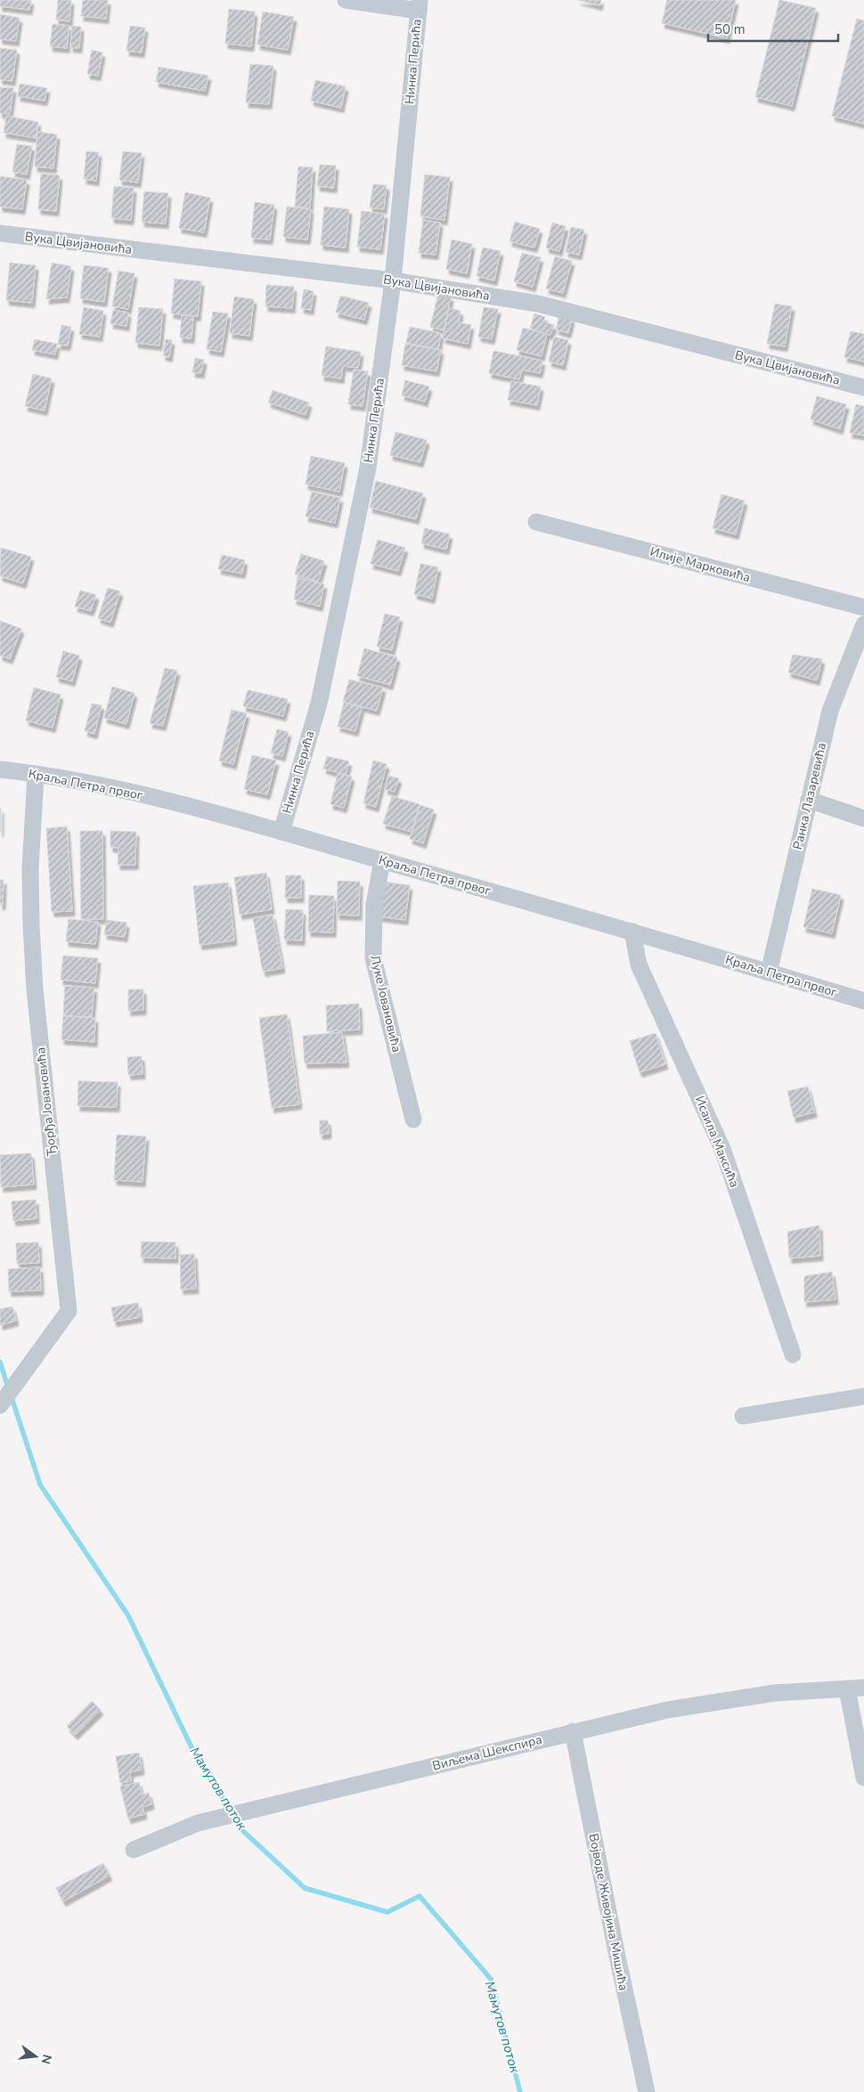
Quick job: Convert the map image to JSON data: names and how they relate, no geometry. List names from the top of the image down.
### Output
{
  "streets": {
    "street": [
      "Нинка Перића",
      "Вука Цвијановића",
      "Илије Марковића",
      "Краља Петра првог",
      "Ранка Лазаревића",
      "Луке Јовановића",
      "Ђорђа Јовановића",
      "Исаила Максића",
      "Виљема Шекспира",
      "Војводе Живојина Мишића"
    ]
  },
  "crossings": [
    ["Нинка Перића", "Вука Цвијановића"],
    ["Нинка Перића", "Краља Петра првог"],
    ["Краља Петра првог", "Ранка Лазаревића"],
    ["Краља Петра првог", "Луке Јовановића"],
    ["Краља Петра првог", "Ђорђа Јовановића"],
    ["Краља Петра првог", "Исаила Максића"],
    ["Виљема Шекспира", "Војводе Живојина Мишића"]
  ],
  "water": ["Мамутов поток"],
  "scale_bar": "50 m",
  "north": "right"
}
